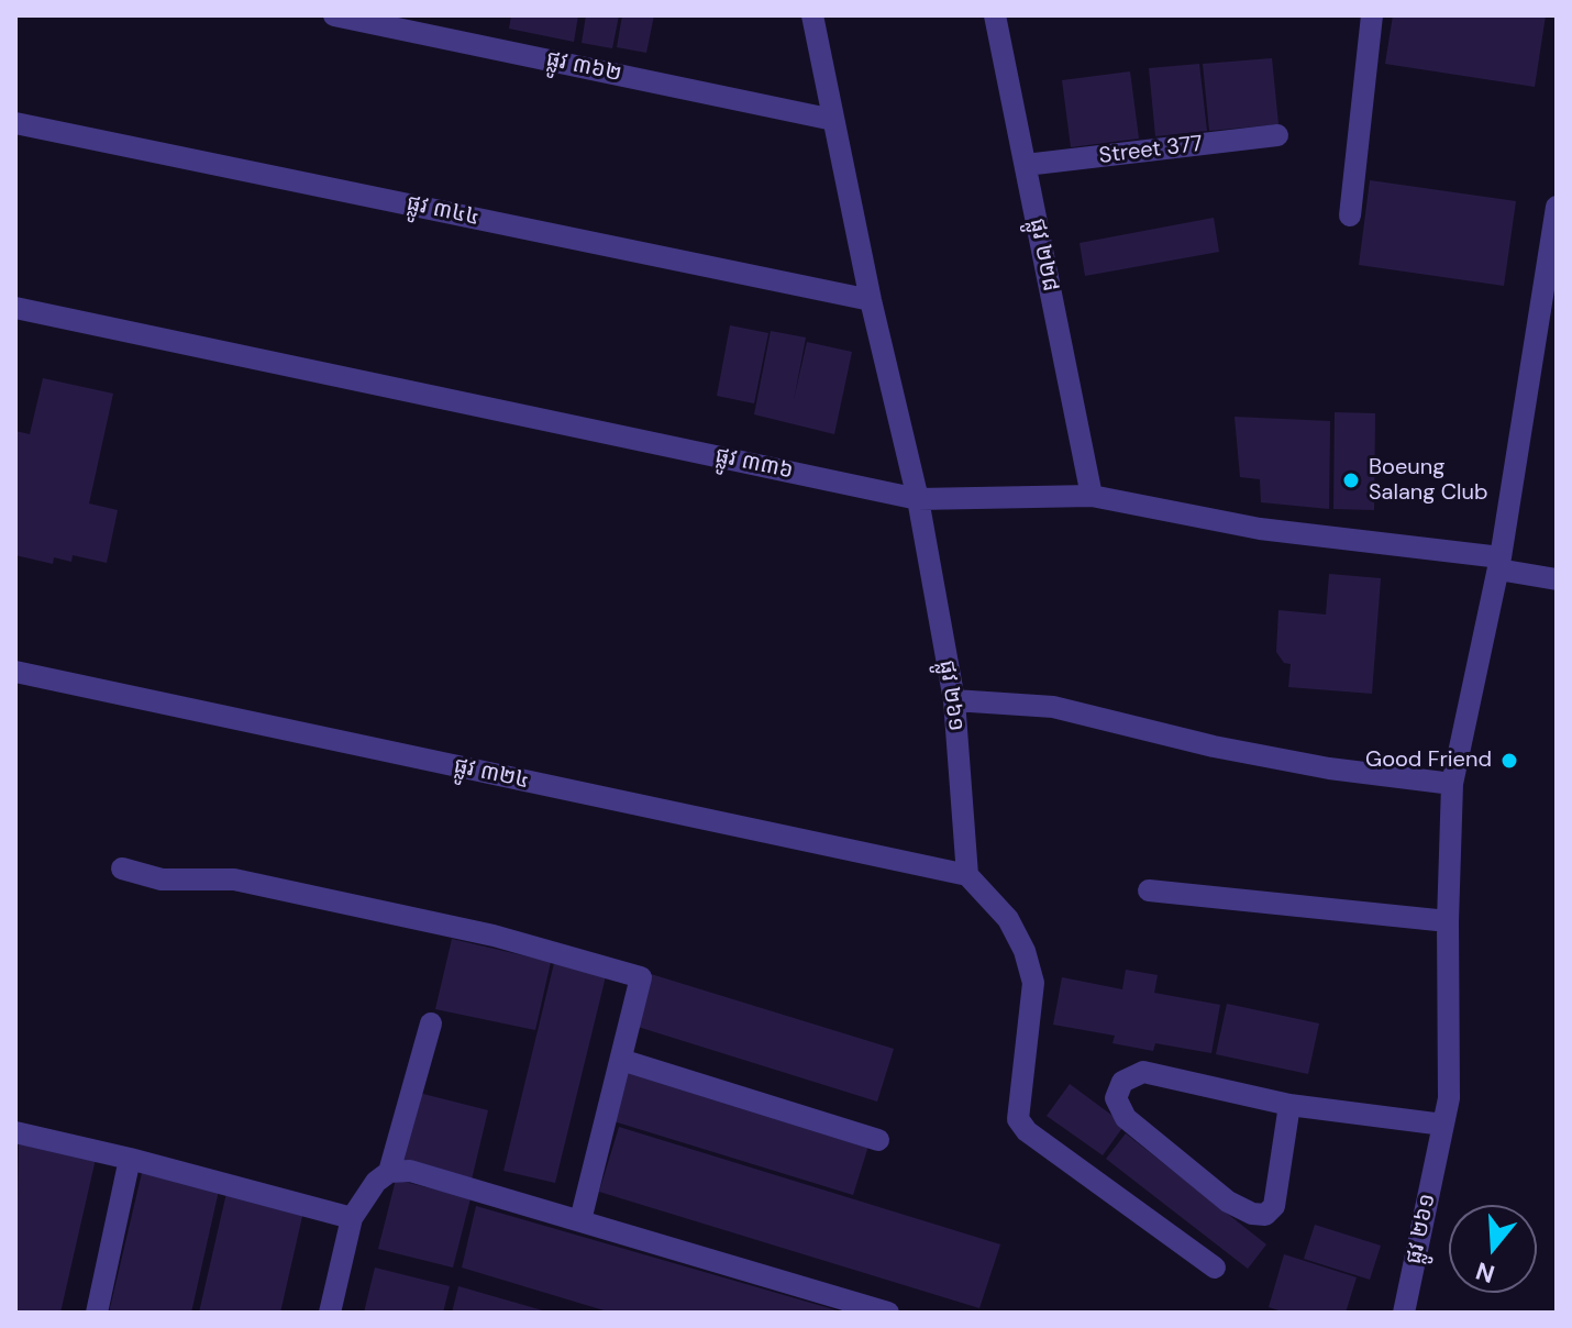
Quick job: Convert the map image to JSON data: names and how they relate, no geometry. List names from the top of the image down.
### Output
{
  "streets": {
    "street": [
      "ផ្លូវ ៣៦២",
      "Street 377",
      "ផ្លូវ ៣៤៤",
      "ផ្លូវ ២២៨",
      "ផ្លូវ ៣៣៦",
      "ផ្លូវ ២៦១",
      "ផ្លូវ ៣២៤"
    ]
  },
  "crossings": [
    ["ផ្លូវ ៣៦២", "ផ្លូវ ២៦១"],
    ["Street 377", "ផ្លូវ ២២៨"],
    ["ផ្លូវ ៣៤៤", "ផ្លូវ ២៦១"],
    ["ផ្លូវ ២២៨", "ផ្លូវ ៣៣៦"],
    ["ផ្លូវ ៣៣៦", "ផ្លូវ ២៦១"],
    ["ផ្លូវ ២៦១", "ផ្លូវ ៣២៤"]
  ],
  "places": ["Boeung Salang Club", "Good Friend"],
  "north": "bottom"
}
